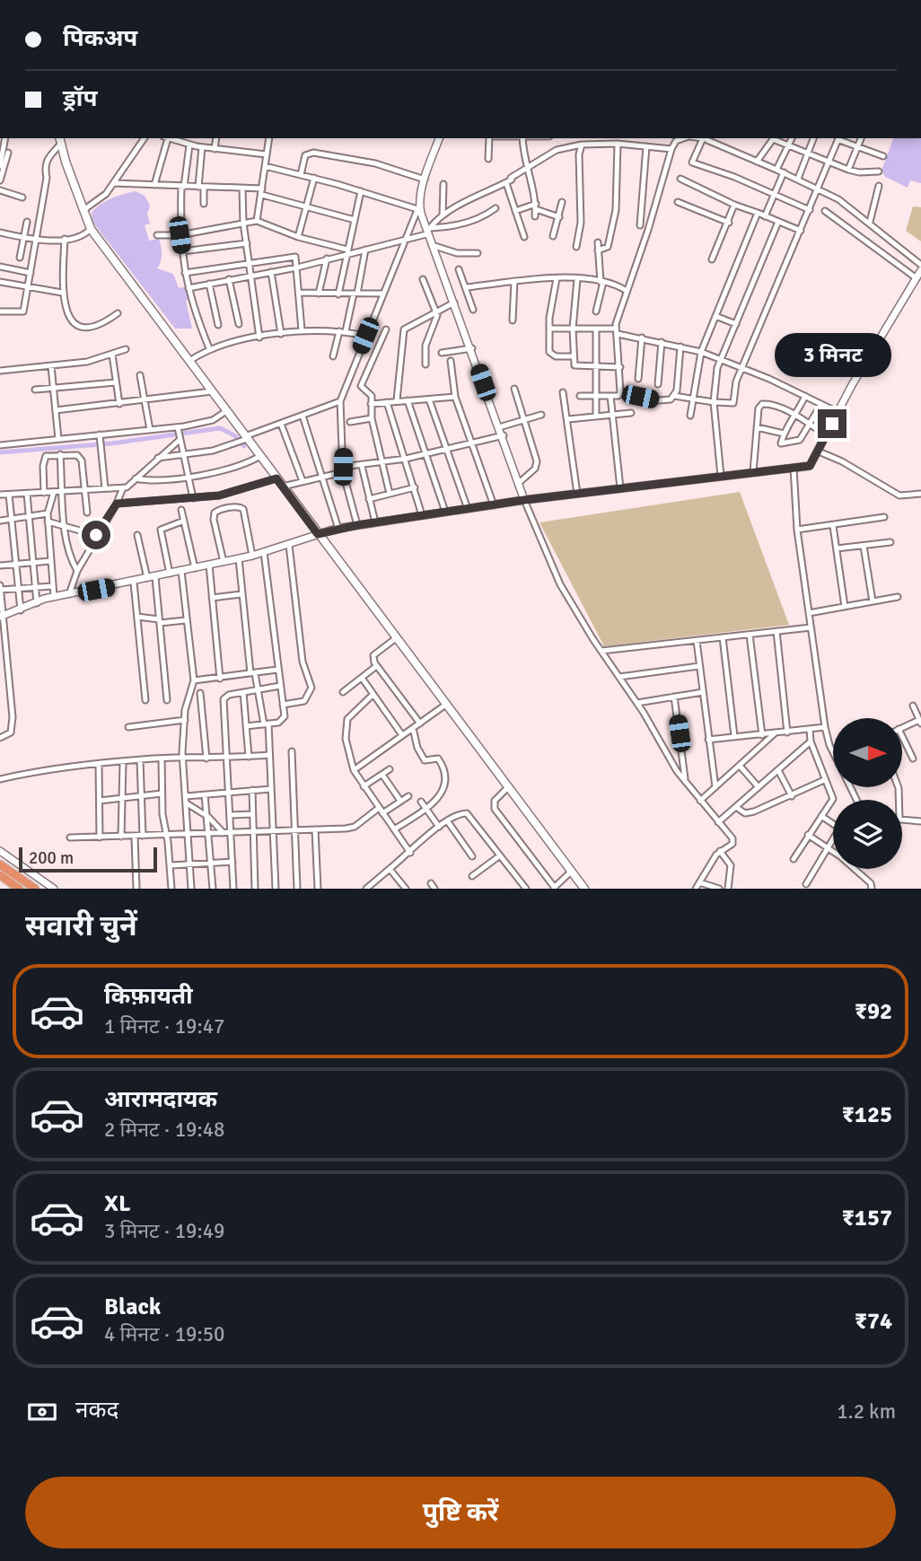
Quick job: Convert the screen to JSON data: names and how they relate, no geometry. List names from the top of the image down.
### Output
{
  "scale_bar": "200 m",
  "north": "right",
  "page": {
    "banner": ["पिकअप", "ड्रॉप"],
    "bubble": "3 मिनट",
    "scale": "200 m",
    "heading": "सवारी चुनें",
    "list": [
      {
        "name": "किफ़ायती",
        "note": "1 मिनट · 19:47",
        "value": "₹92"
      },
      {
        "name": "आरामदायक",
        "note": "2 मिनट · 19:48",
        "value": "₹125"
      },
      {
        "name": "XL",
        "note": "3 मिनट · 19:49",
        "value": "₹157"
      },
      {
        "name": "Black",
        "note": "4 मिनट · 19:50",
        "value": "₹74"
      }
    ],
    "pay": ["नकद", "1.2 km"],
    "buttons": "पुष्टि करें"
  }
}
